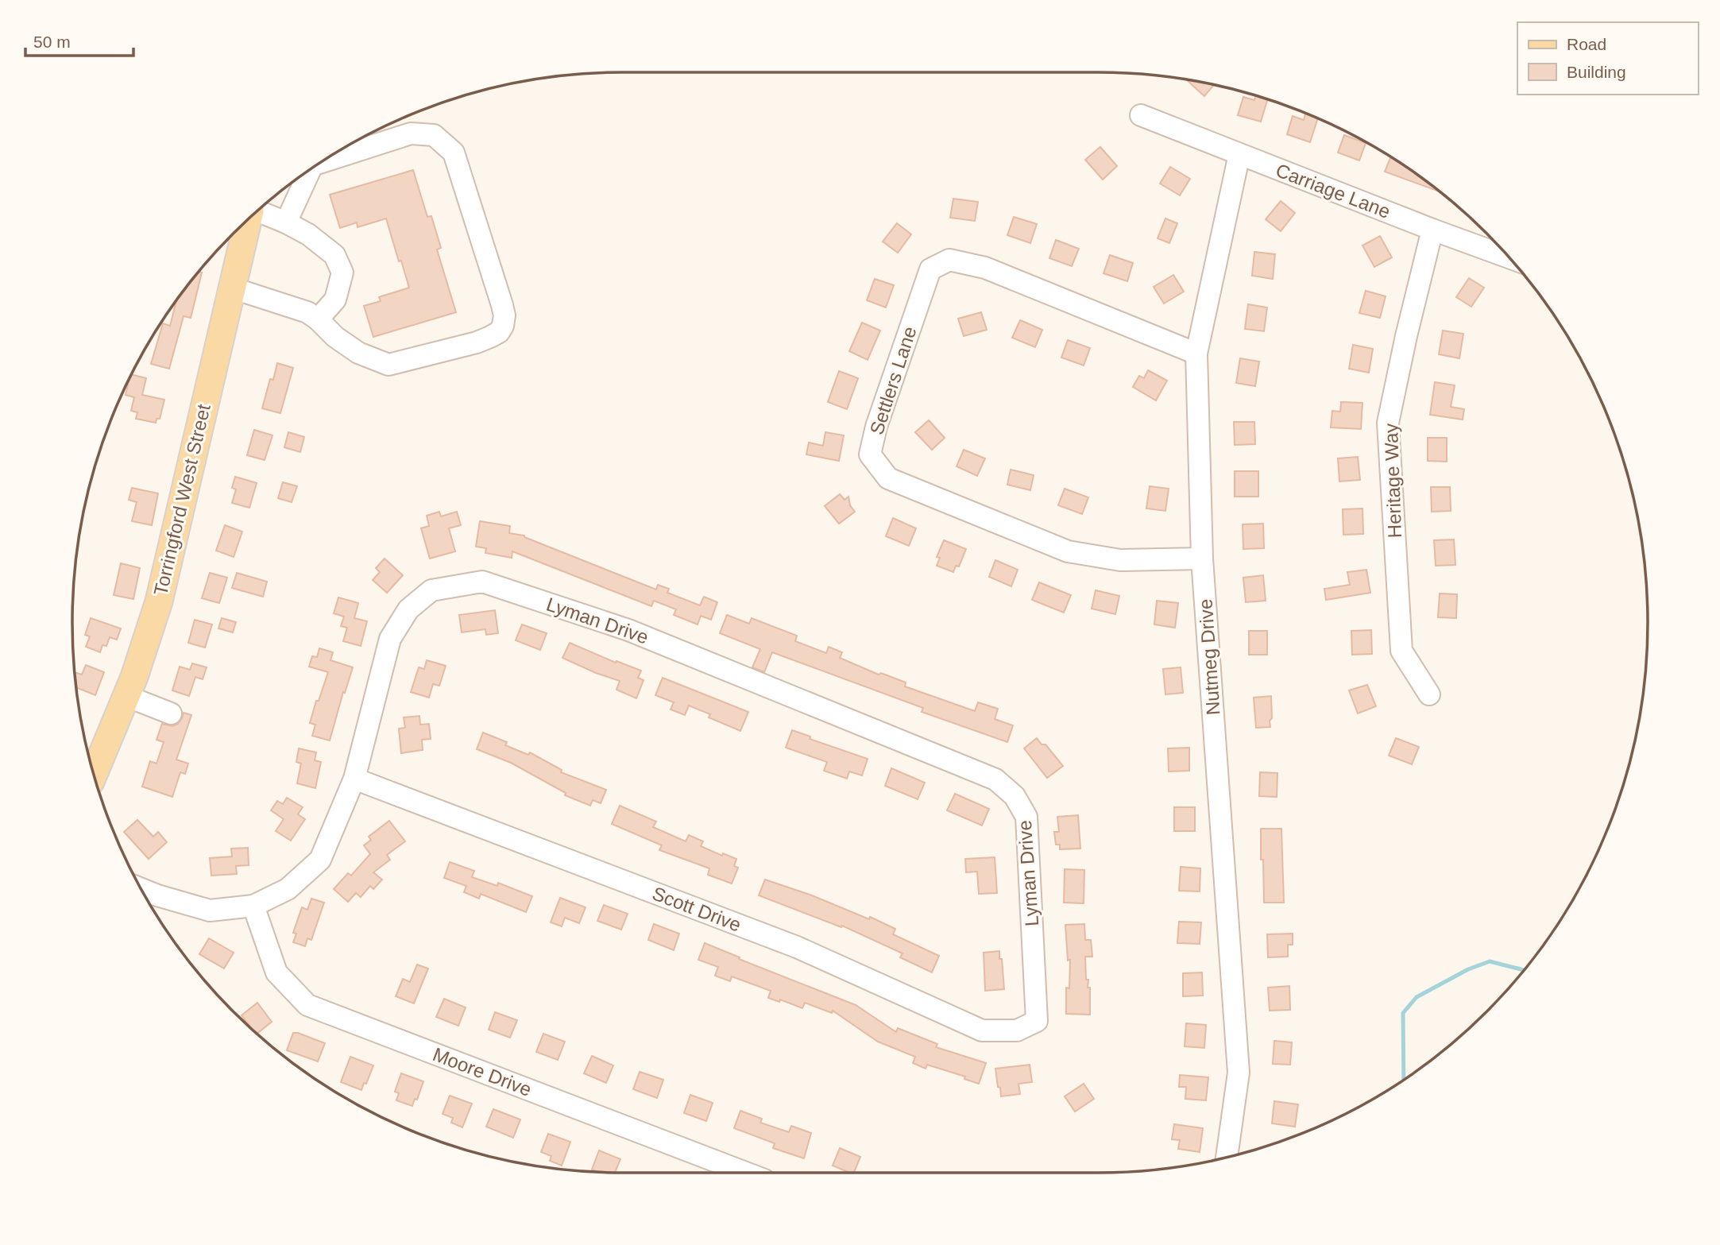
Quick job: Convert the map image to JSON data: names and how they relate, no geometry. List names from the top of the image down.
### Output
{
  "streets": {
    "main road": ["Torringford West Street"],
    "street": [
      "Carriage Lane",
      "Settlers Lane",
      "Heritage Way",
      "Lyman Drive",
      "Nutmeg Drive",
      "Scott Drive",
      "Moore Drive"
    ]
  },
  "crossings": [
    ["Carriage Lane", "Heritage Way"],
    ["Carriage Lane", "Nutmeg Drive"],
    ["Settlers Lane", "Nutmeg Drive"],
    ["Lyman Drive", "Scott Drive"],
    ["Lyman Drive", "Moore Drive"]
  ],
  "legend": ["Road", "Building"],
  "scale_bar": "50 m"
}
